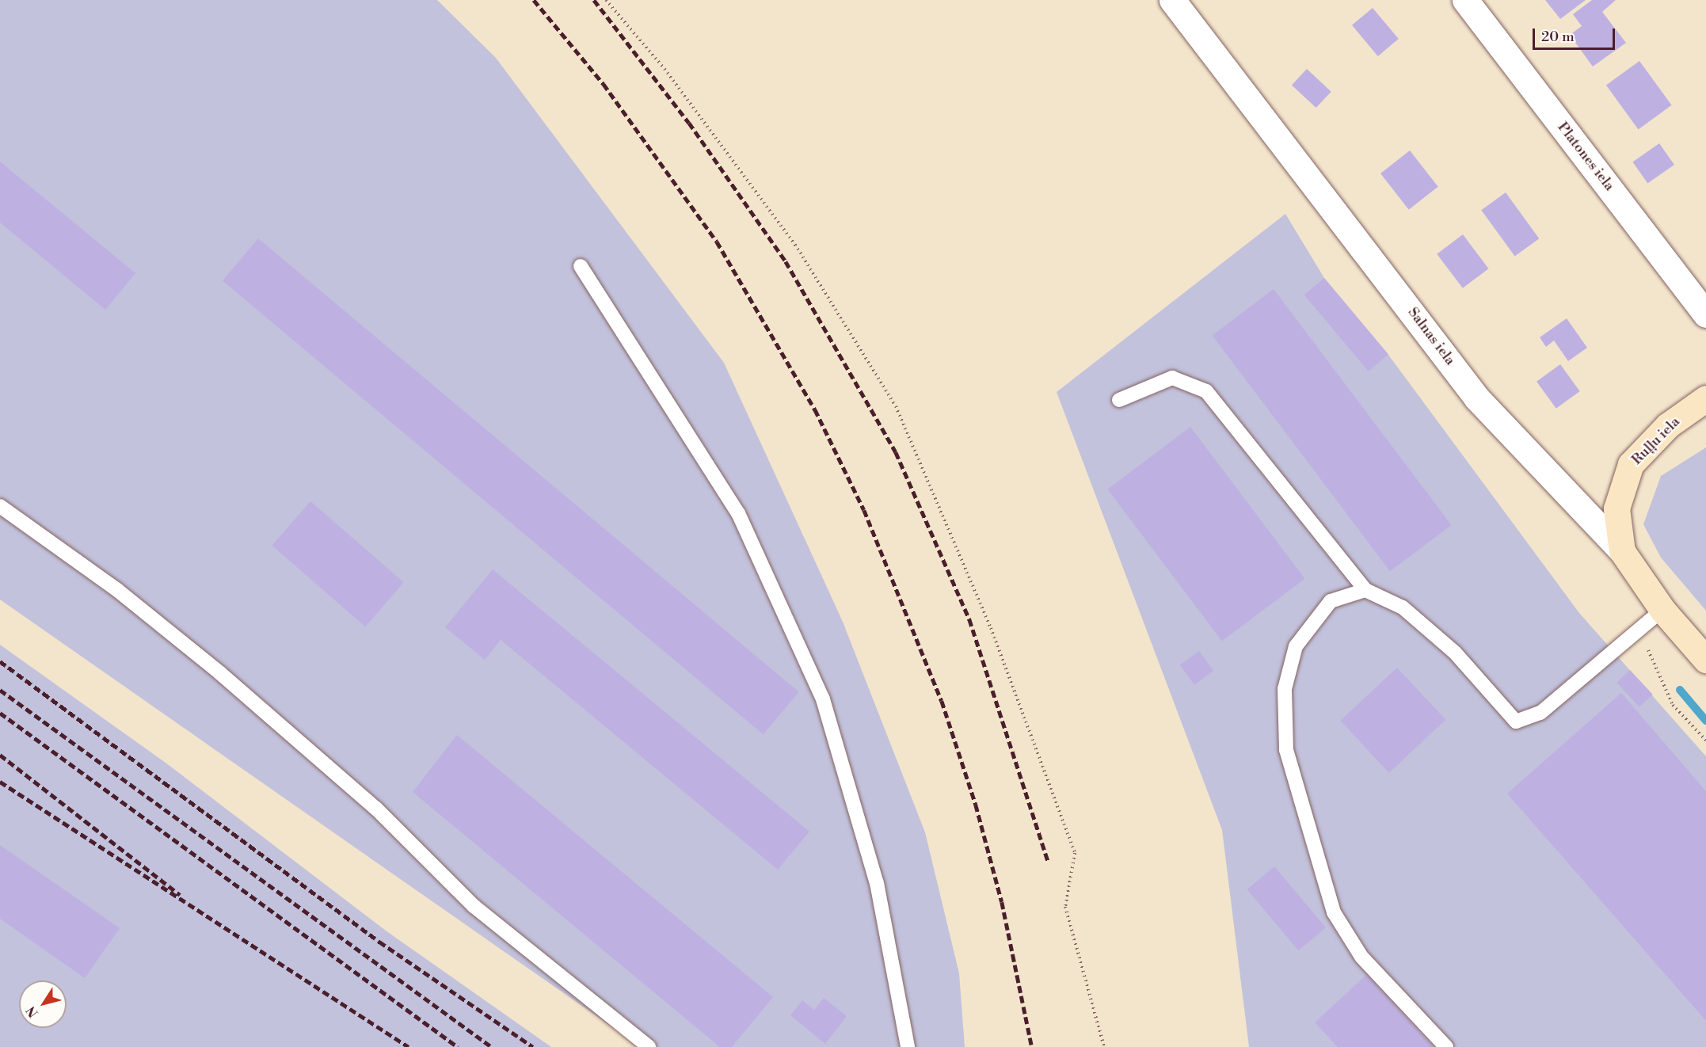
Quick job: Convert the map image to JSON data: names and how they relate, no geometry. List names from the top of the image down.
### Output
{
  "streets": {
    "main road": ["Salnas iela", "Ruļļu iela"],
    "street": ["Platones iela"]
  },
  "crossings": [
    ["Salnas iela", "Ruļļu iela"]
  ],
  "scale_bar": "20 m",
  "north": "bottom left"
}
